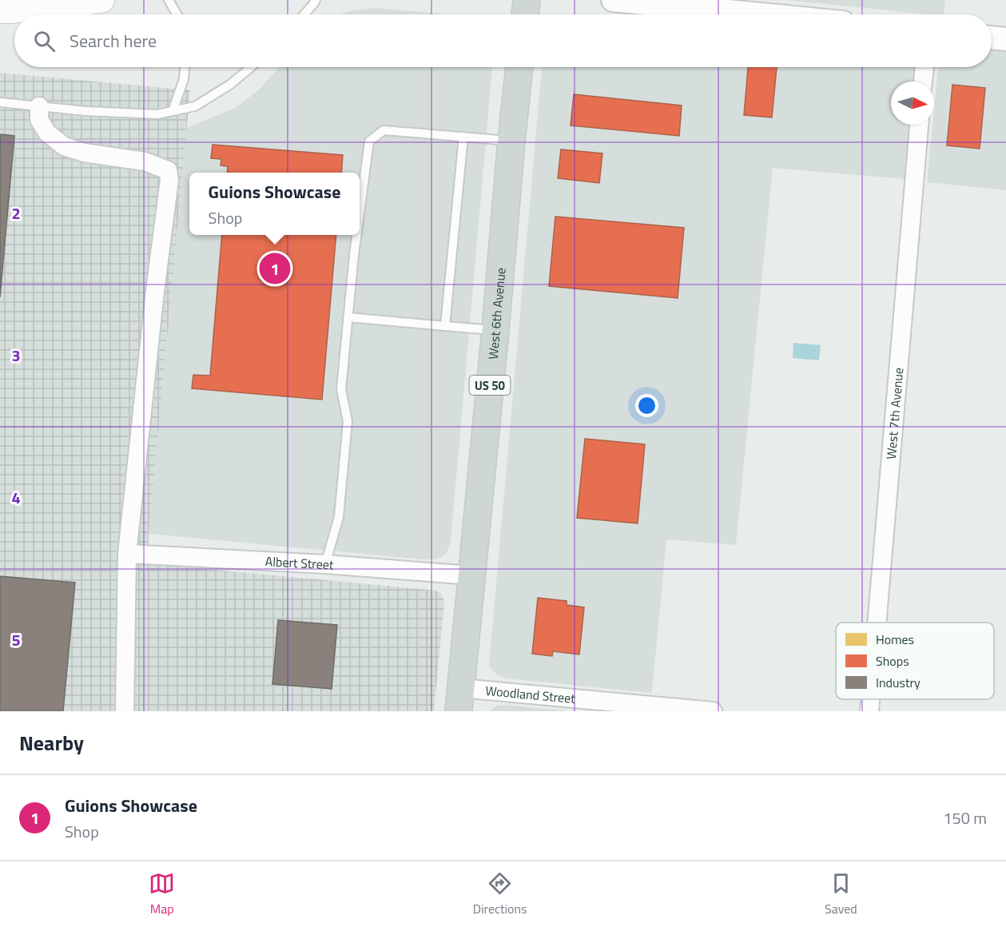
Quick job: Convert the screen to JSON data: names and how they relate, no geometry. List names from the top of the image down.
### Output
{
  "streets": {
    "main road": ["West 6th Avenue", "US 50"],
    "street": ["West 7th Avenue", "Albert Street", "Woodland Street"]
  },
  "crossings": [
    ["West 6th Avenue", "Albert Street"],
    ["West 6th Avenue", "Woodland Street"]
  ],
  "legend": ["Homes", "Shops", "Industry"],
  "north": "right",
  "page": {
    "search": "Search here",
    "popup": ["Guions Showcase", "Shop"],
    "pins": "1",
    "heading": "Nearby",
    "list": [
      {
        "mark": "1",
        "name": "Guions Showcase",
        "note": "Shop",
        "value": "150 m"
      }
    ],
    "nav": ["Map", "Directions", "Saved"]
  },
  "grid": {
    "rows": [
      "2",
      "3",
      "4",
      "5"
    ]
  }
}
